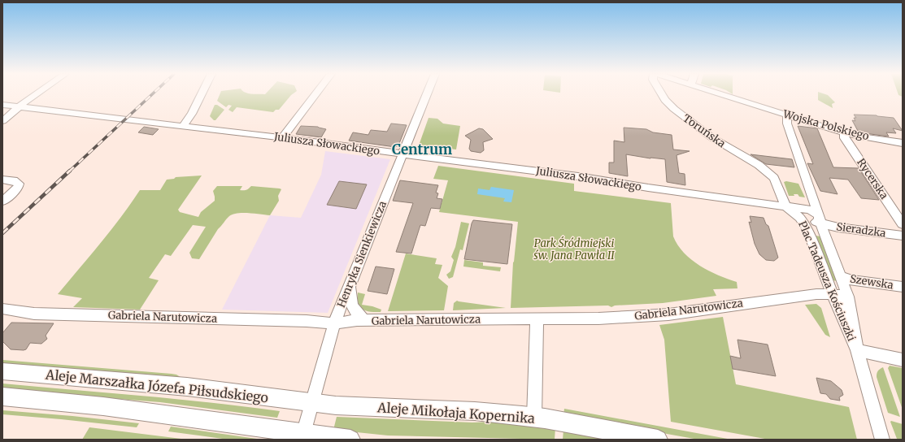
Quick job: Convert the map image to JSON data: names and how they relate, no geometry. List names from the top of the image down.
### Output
{
  "streets": {
    "main road": ["Aleje Marszałka Józefa Piłsudskiego", "Aleje Mikołaja Kopernika"],
    "street": [
      "Wojska Polskiego",
      "Toruńska",
      "Juliusza Słowackiego",
      "Rycerska",
      "Sieradzka",
      "Henryka Sienkiewicza",
      "Plac Tadeusza Kościuszki",
      "Szewska",
      "Gabriela Narutowicza"
    ]
  },
  "crossings": [
    ["Wojska Polskiego", "Rycerska"],
    ["Wojska Polskiego", "Plac Tadeusza Kościuszki"],
    ["Toruńska", "Juliusza Słowackiego"],
    ["Toruńska", "Plac Tadeusza Kościuszki"],
    ["Juliusza Słowackiego", "Henryka Sienkiewicza"],
    ["Juliusza Słowackiego", "Plac Tadeusza Kościuszki"],
    ["Sieradzka", "Plac Tadeusza Kościuszki"],
    ["Henryka Sienkiewicza", "Gabriela Narutowicza"],
    ["Henryka Sienkiewicza", "Aleje Marszałka Józefa Piłsudskiego"],
    ["Henryka Sienkiewicza", "Aleje Mikołaja Kopernika"],
    ["Plac Tadeusza Kościuszki", "Szewska"],
    ["Plac Tadeusza Kościuszki", "Gabriela Narutowicza"],
    ["Aleje Marszałka Józefa Piłsudskiego", "Aleje Mikołaja Kopernika"]
  ],
  "districts": ["Centrum"],
  "parks": ["Park Śródmiejski św. Jana Pawła II"]
}
